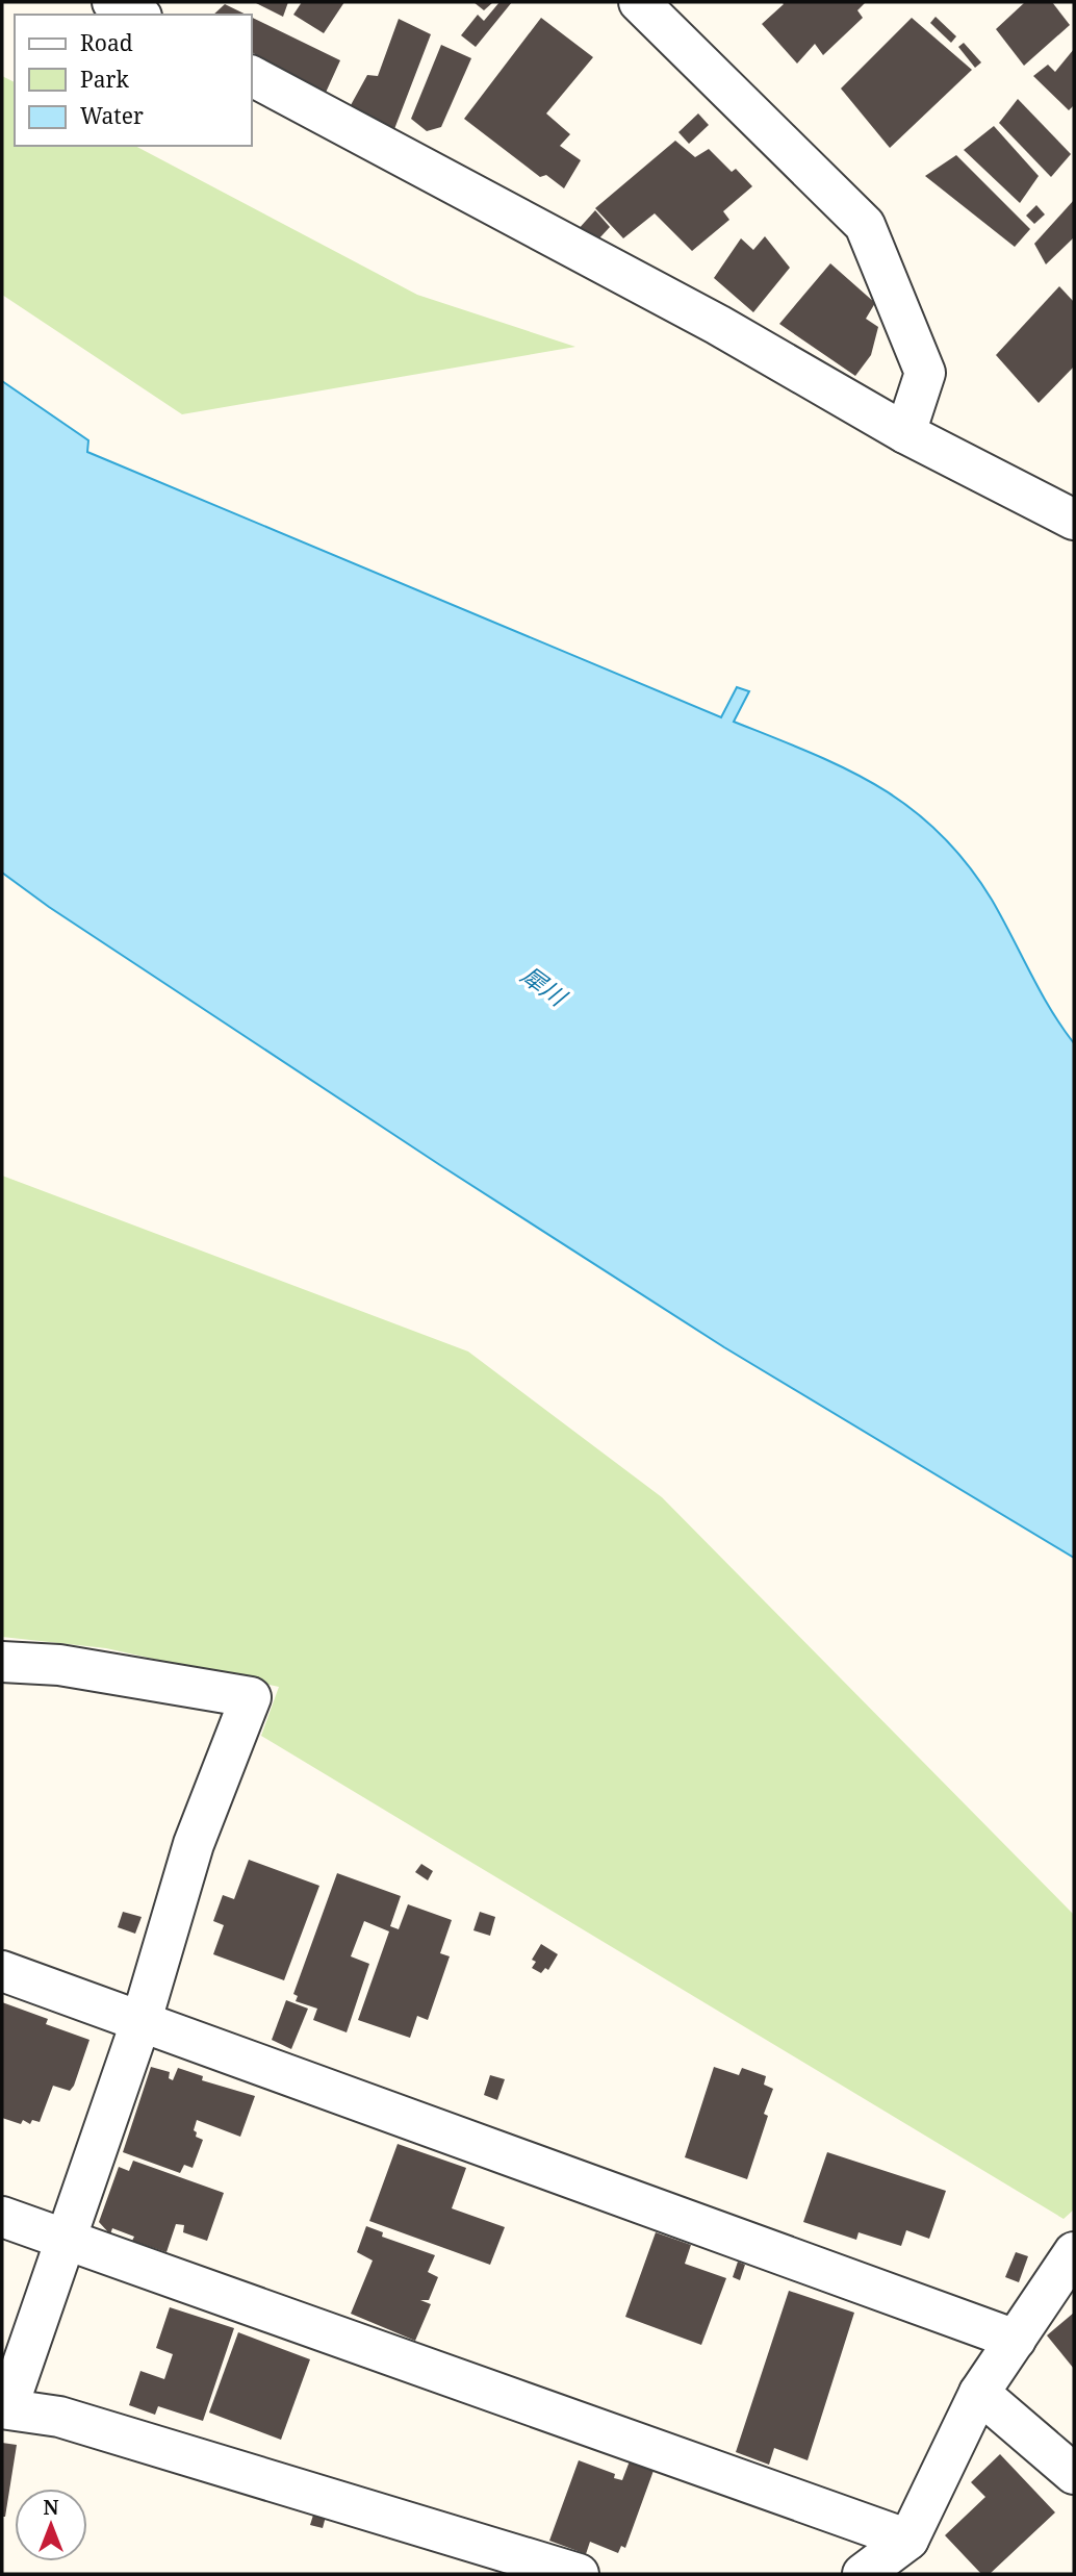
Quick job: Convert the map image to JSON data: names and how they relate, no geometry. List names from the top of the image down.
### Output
{
  "water": ["犀川"],
  "legend": ["Road", "Park", "Water"],
  "north": "top"
}
